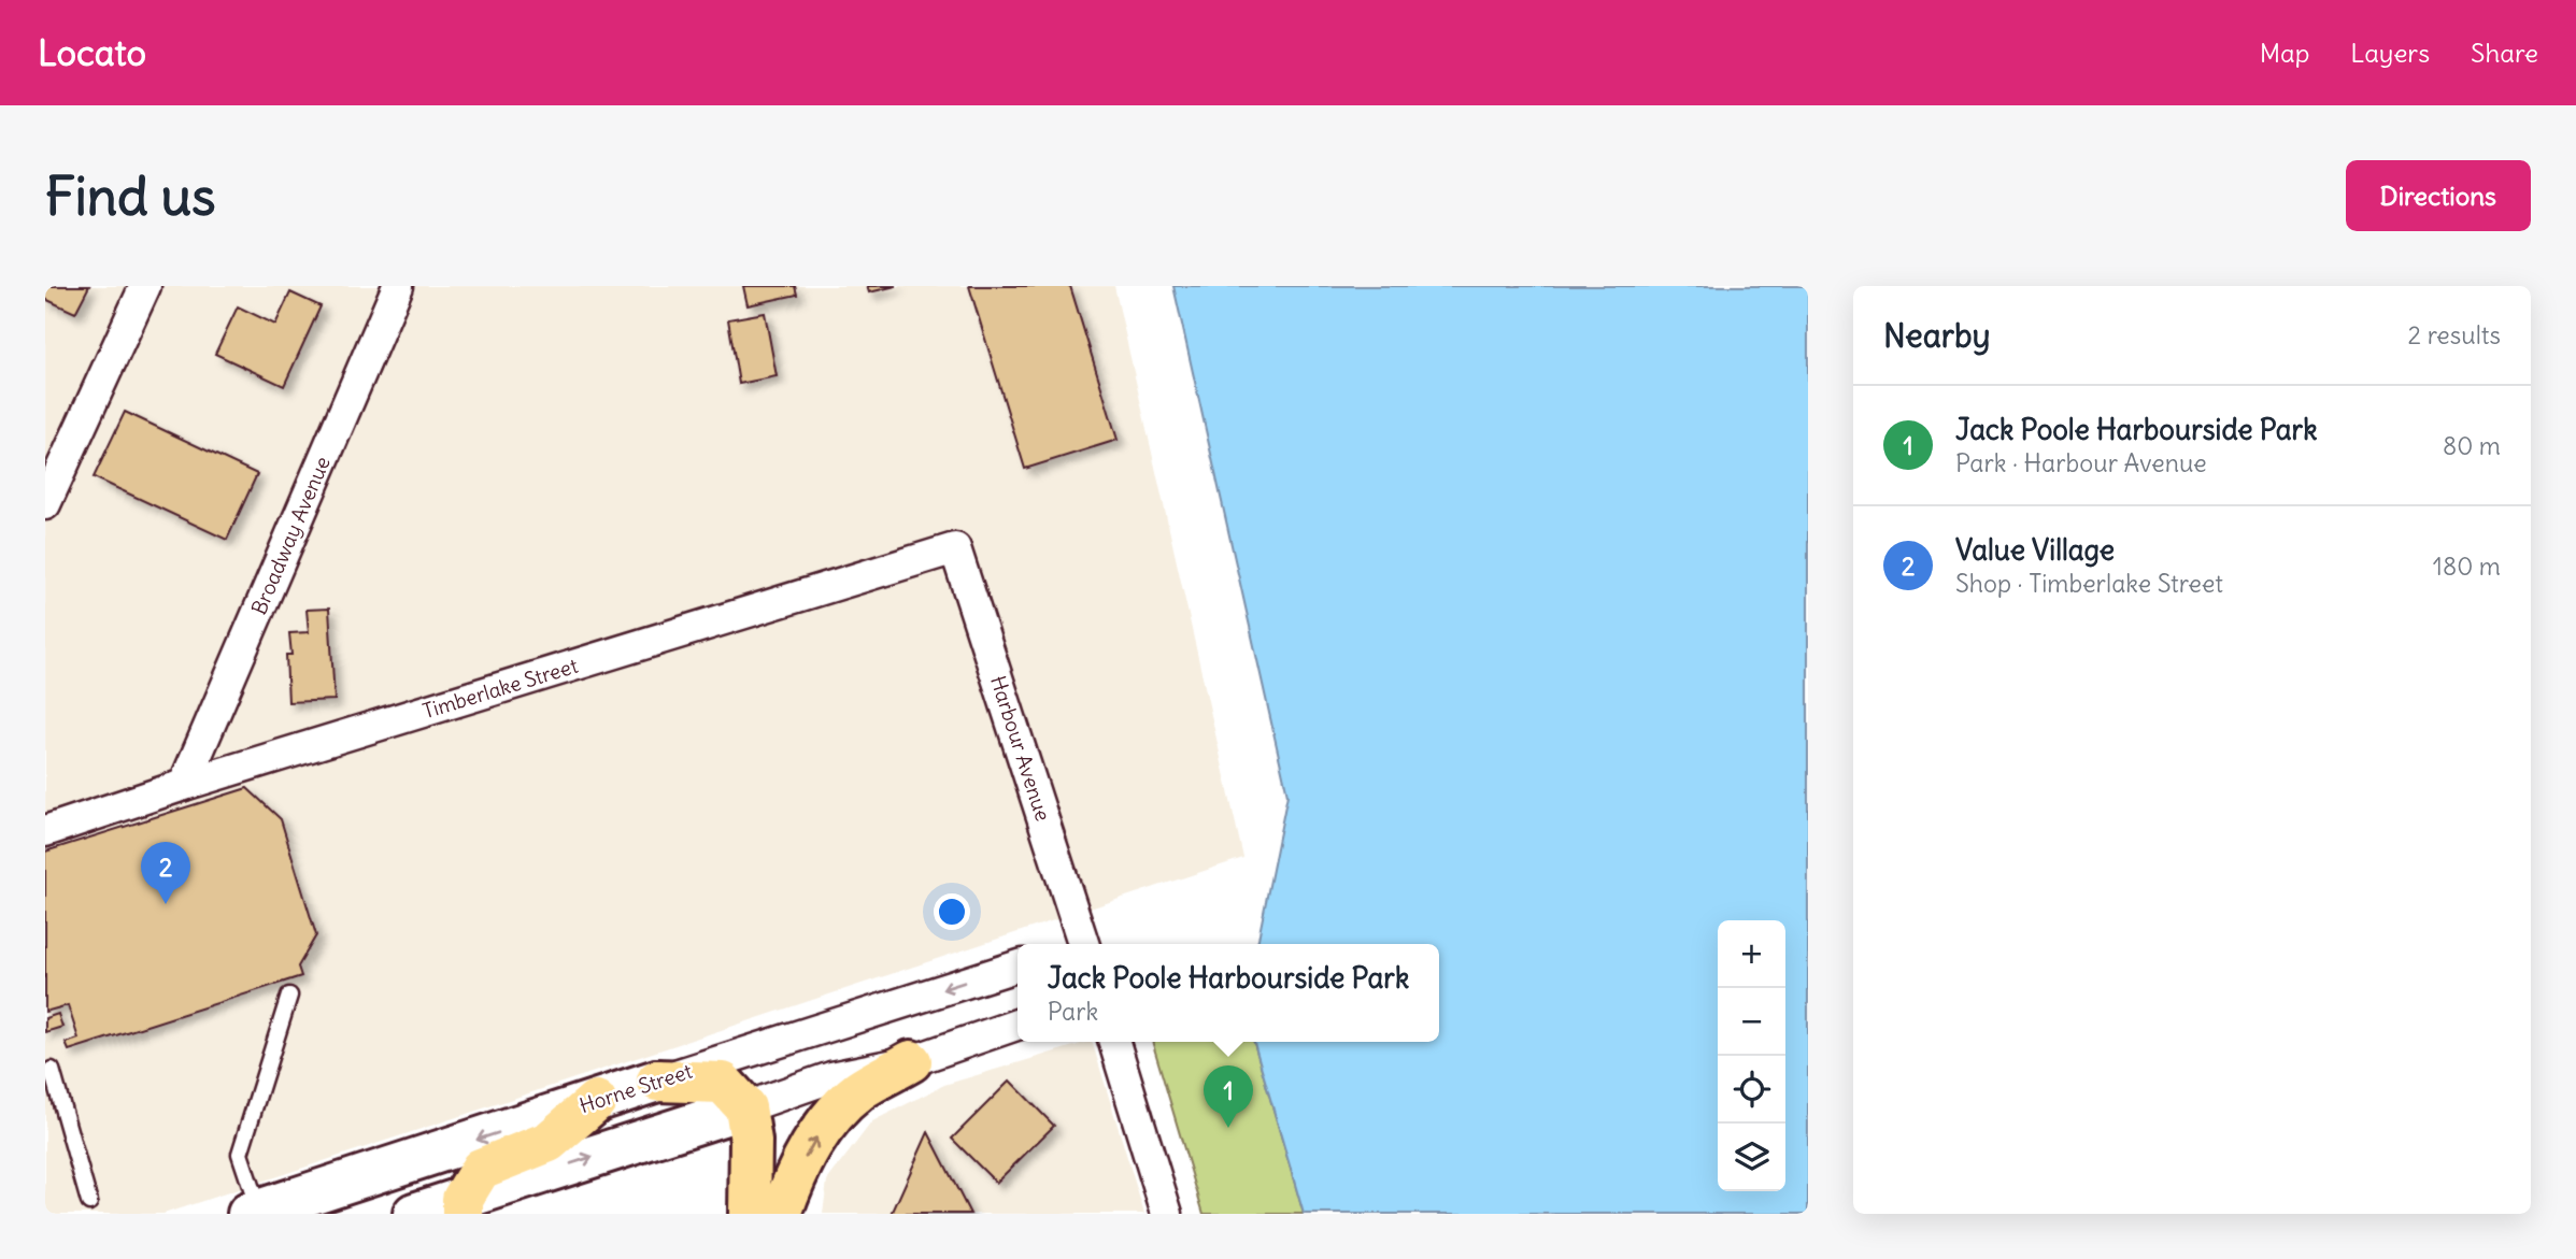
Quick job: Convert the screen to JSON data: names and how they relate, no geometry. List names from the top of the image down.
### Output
{
  "streets": {
    "main road": ["Horne Street"],
    "street": ["Broadway Avenue", "Timberlake Street", "Harbour Avenue"]
  },
  "crossings": [
    ["Broadway Avenue", "Timberlake Street"],
    ["Timberlake Street", "Harbour Avenue"]
  ],
  "page": {
    "header": "Locato",
    "nav": ["Map", "Layers", "Share"],
    "buttons": "Directions",
    "title": "Find us",
    "heading": ["Nearby", "2 results"],
    "list": [
      {
        "mark": "1",
        "name": "Jack Poole Harbourside Park",
        "note": "Park · Harbour Avenue",
        "value": "80 m"
      },
      {
        "mark": "2",
        "name": "Value Village",
        "note": "Shop · Timberlake Street",
        "value": "180 m"
      }
    ],
    "pins": ["2", "1"],
    "map_buttons": ["+", "−"],
    "popup": ["Jack Poole Harbourside Park", "Park"]
  }
}
